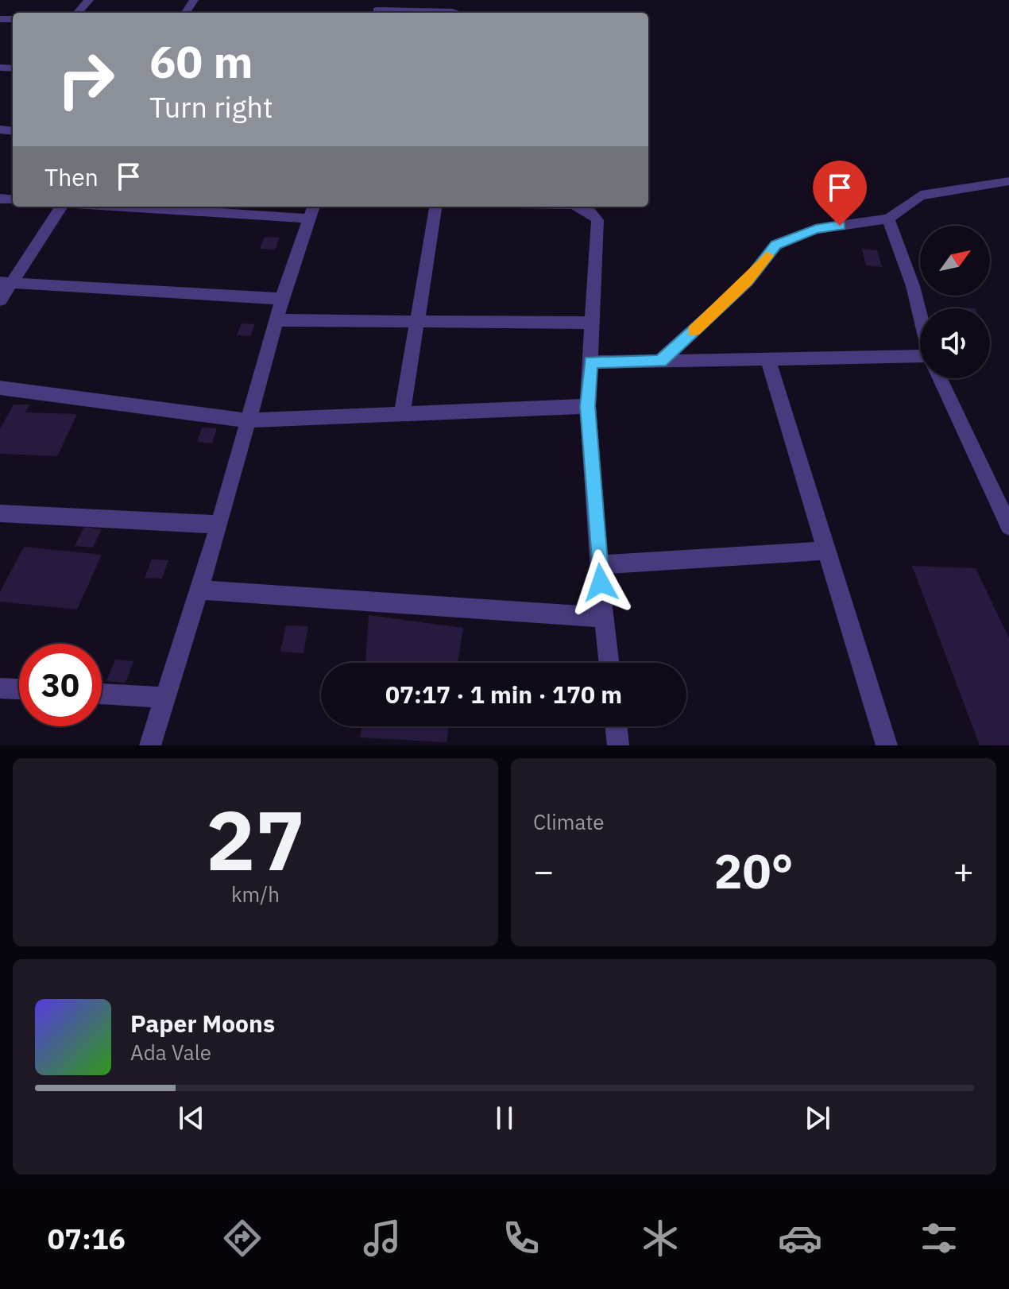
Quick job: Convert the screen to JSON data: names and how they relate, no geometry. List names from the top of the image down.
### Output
{
  "north": "top right",
  "page": {
    "turn": ["60 m", "Turn right"],
    "then": "Then",
    "limit": "30",
    "trip": "07:17 · 1 min · 170 m",
    "tile": [
      ["27", "km/h"],
      "Climate"
    ],
    "heat": ["−", "20°", "+"],
    "song": ["Paper Moons", "Ada Vale"],
    "tabs": "07:16"
  }
}
